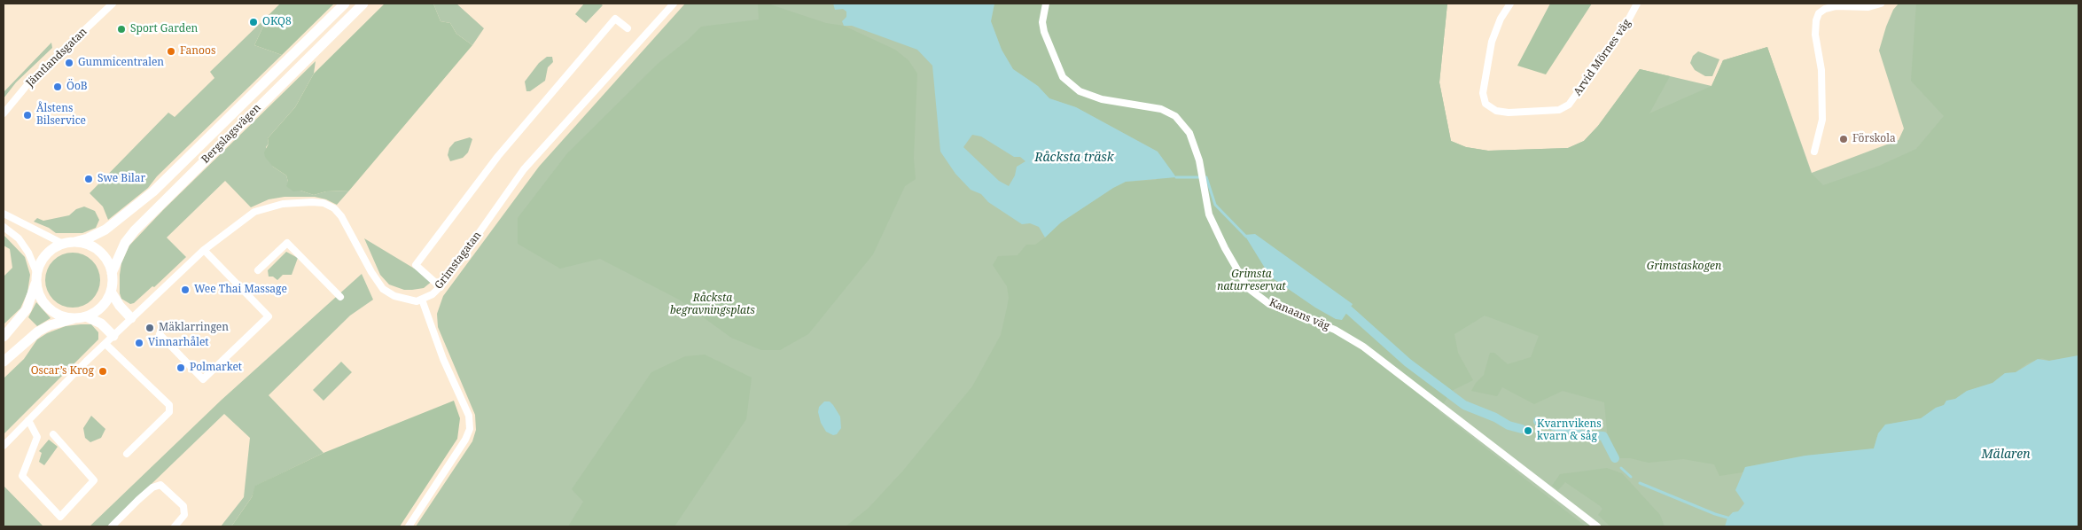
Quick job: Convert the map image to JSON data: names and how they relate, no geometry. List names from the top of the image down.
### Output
{
  "streets": {
    "main road": ["Bergslagsvägen"],
    "street": [
      "Jämtlandsgatan",
      "Arvid Mörnes väg",
      "Grimstagatan",
      "Kanaans väg"
    ]
  },
  "water": ["Råcksta träsk", "Mälaren"],
  "parks": ["Grimstaskogen", "Grimsta naturreservat", "Råcksta begravningsplats"],
  "places": [
    "OKQ8",
    "Sport Garden",
    "Fanoos",
    "Gummicentralen",
    "ÖoB",
    "Ålstens Bilservice",
    "Förskola",
    "Swe Bilar",
    "Wee Thai Massage",
    "Mäklarringen",
    "Vinnarhålet",
    "Polmarket",
    "Oscar’s Krog",
    "Kvarnvikens kvarn & såg"
  ]
}
